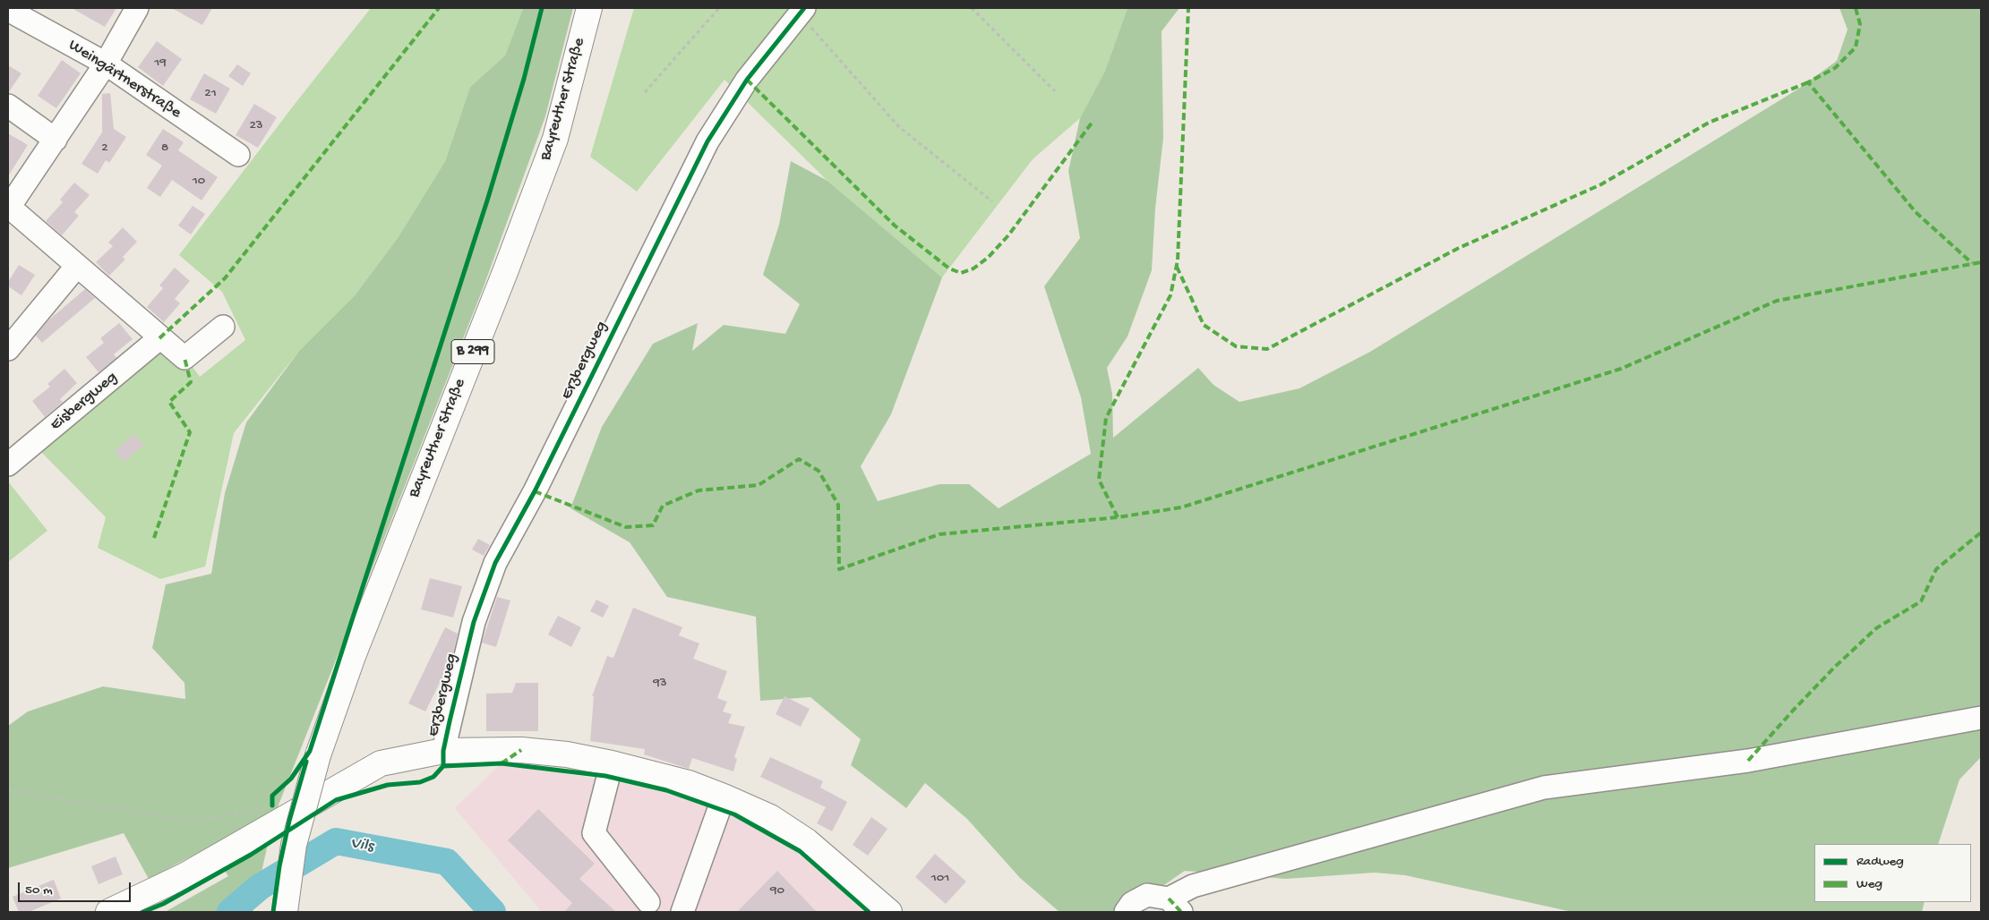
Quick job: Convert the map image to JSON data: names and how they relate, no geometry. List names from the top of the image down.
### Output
{
  "streets": {
    "main road": ["Bayreuther Straße", "B 299"],
    "street": ["Weingärtnerstraße", "Erzbergweg", "Eisbergweg"]
  },
  "water": ["Vils"],
  "house_numbers": [
    "19",
    "21",
    "23",
    "2",
    "8",
    "10",
    "93",
    "101",
    "90"
  ],
  "legend": ["Radweg", "Weg"],
  "scale_bar": "50 m"
}
